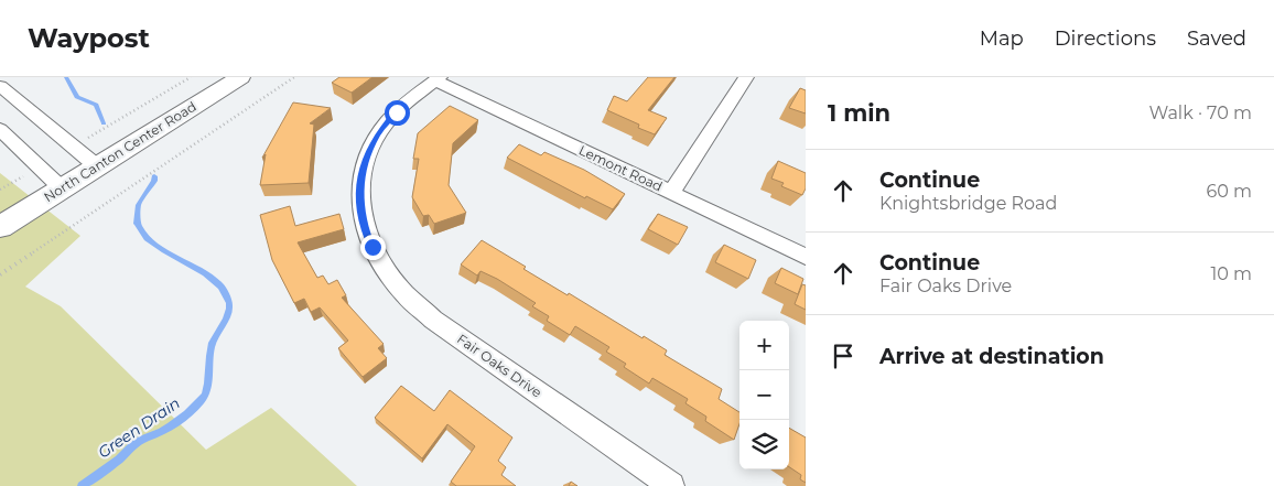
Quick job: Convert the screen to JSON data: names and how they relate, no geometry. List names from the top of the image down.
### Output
{
  "streets": {
    "main road": ["North Canton Center Road"],
    "street": ["Lemont Road", "Fair Oaks Drive"]
  },
  "water": ["Green Drain"],
  "page": {
    "header": "Waypost",
    "nav": ["Map", "Directions", "Saved"],
    "heading": ["1 min", "Walk · 70 m"],
    "list": [
      ["Continue", "Knightsbridge Road", "60 m"],
      ["Continue", "Fair Oaks Drive", "10 m"],
      "Arrive at destination"
    ],
    "map_buttons": ["+", "−"]
  }
}
